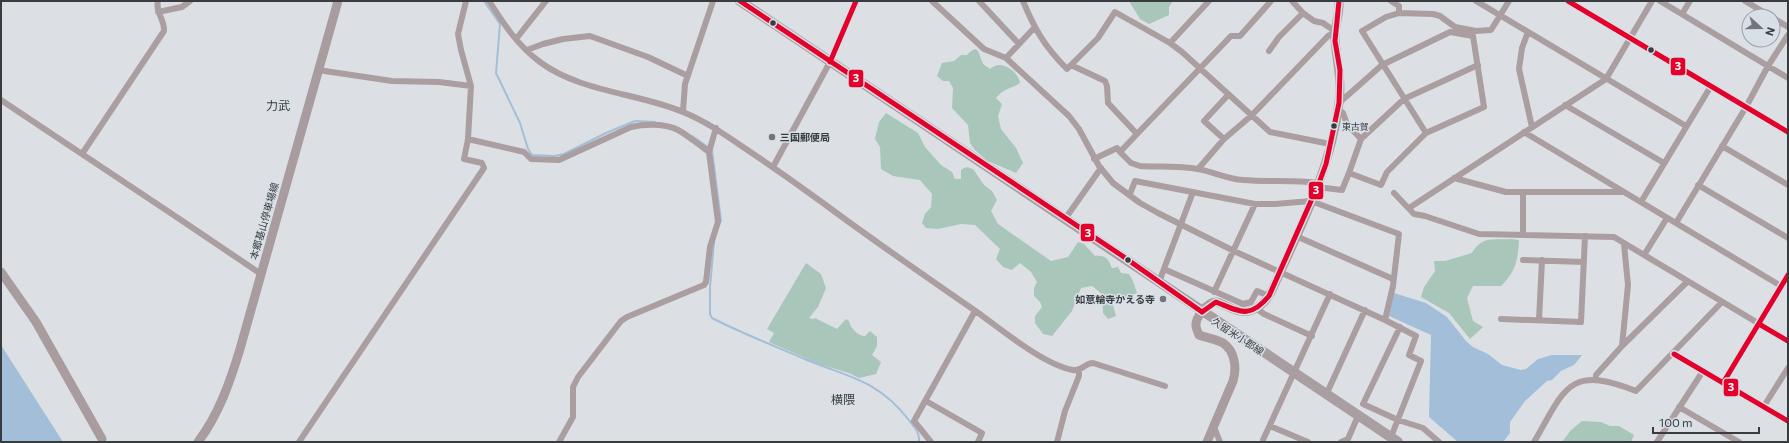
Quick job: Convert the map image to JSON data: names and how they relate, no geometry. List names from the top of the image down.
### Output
{
  "streets": {
    "main road": ["久留米小郡線"],
    "street": ["本郷基山停車場線"]
  },
  "districts": ["力武", "横隈"],
  "places": ["東古賀", "三国郵便局", "如意輪寺かえる寺"],
  "lines": ["transit line 3"],
  "scale_bar": "100 m",
  "north": "right"
}
